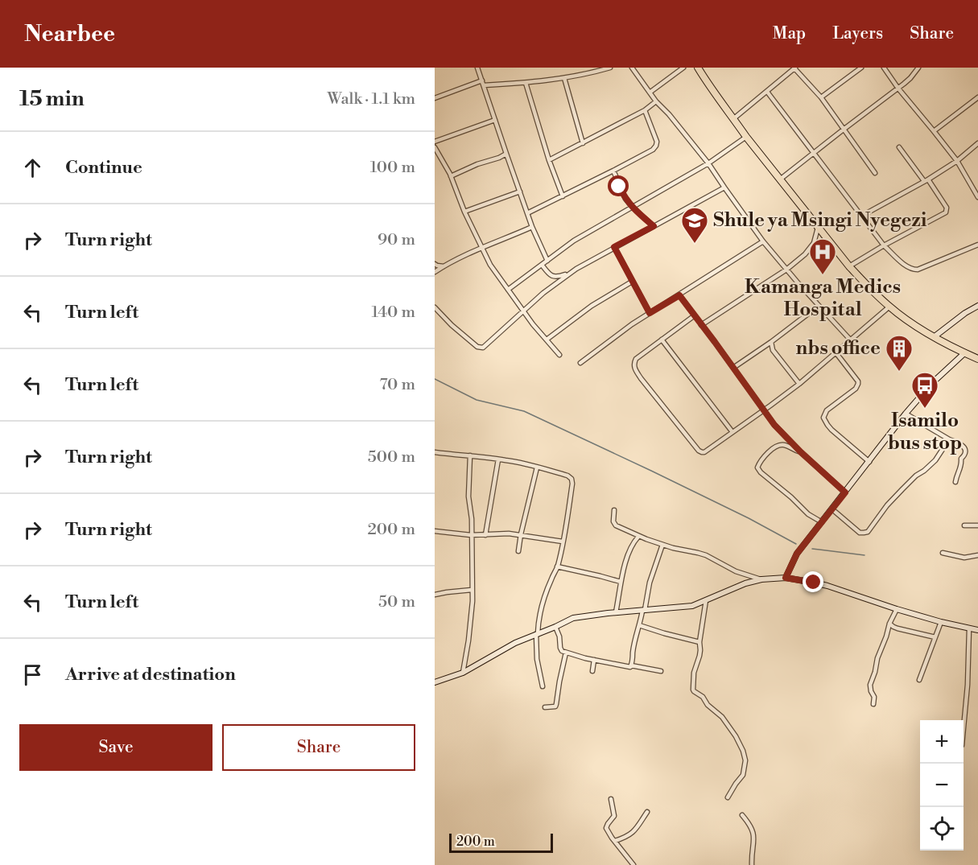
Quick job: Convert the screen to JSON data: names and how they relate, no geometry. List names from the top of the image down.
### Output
{
  "places": {
    "school or university": ["Shule ya Msingi Nyegezi"],
    "hospital": ["Kamanga Medics Hospital"],
    "building": ["nbs office"],
    "bus stop": ["Isamilo bus stop"]
  },
  "scale_bar": "200 m",
  "page": {
    "header": "Nearbee",
    "nav": ["Map", "Layers", "Share"],
    "heading": ["15 min", "Walk · 1.1 km"],
    "list": [
      ["Continue", "100 m"],
      ["Turn right", "90 m"],
      ["Turn left", "140 m"],
      ["Turn left", "70 m"],
      ["Turn right", "500 m"],
      ["Turn right", "200 m"],
      ["Turn left", "50 m"],
      "Arrive at destination"
    ],
    "buttons": ["Save", "Share"],
    "map_buttons": ["+", "−"],
    "scale": "200 m"
  }
}
